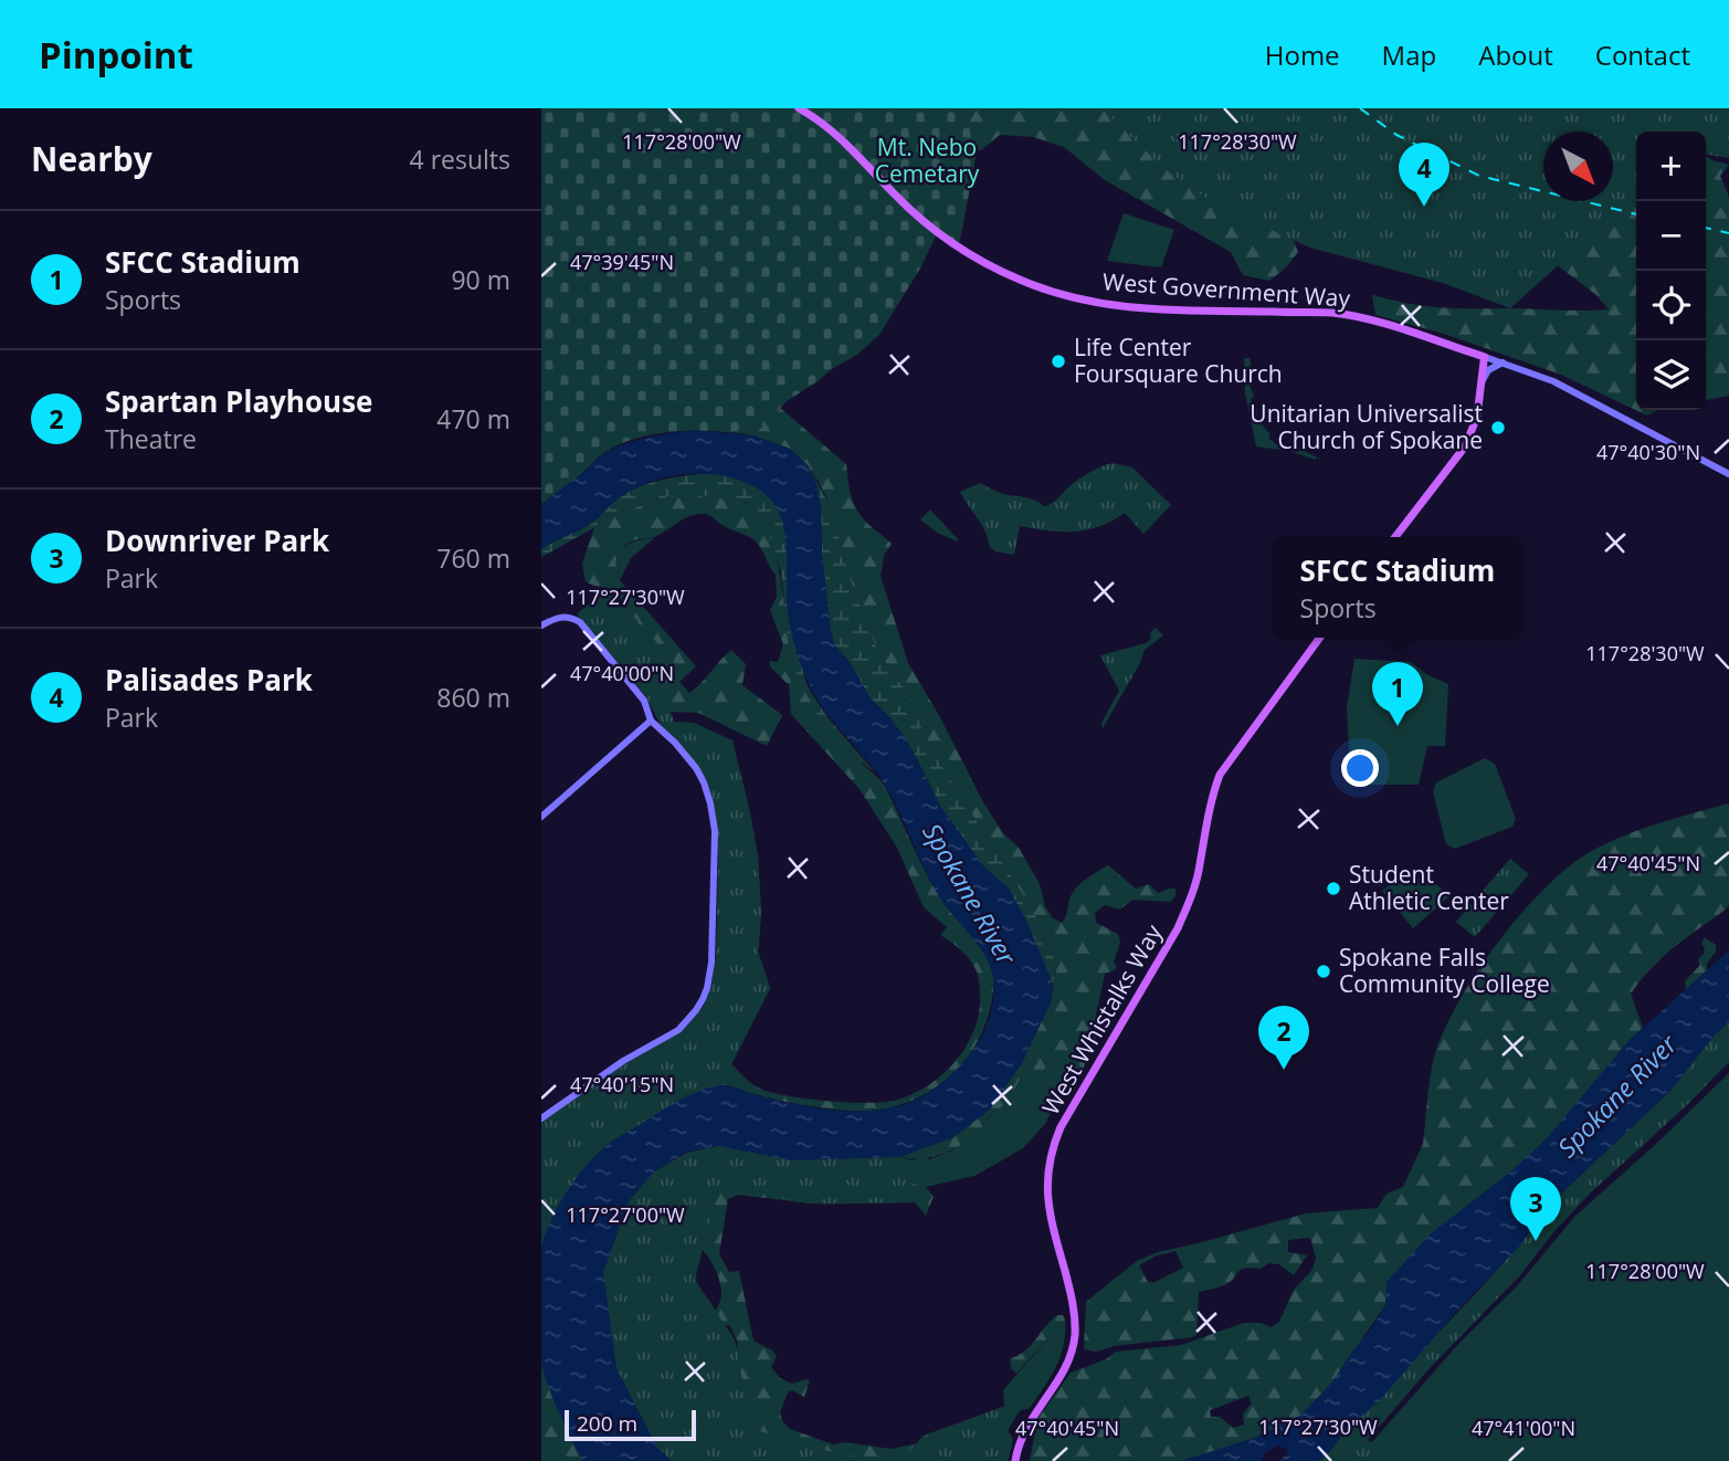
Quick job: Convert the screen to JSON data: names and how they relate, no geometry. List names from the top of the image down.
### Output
{
  "streets": {
    "main road": ["West Government Way", "West Whistalks Way"]
  },
  "water": ["Spokane River"],
  "parks": ["Mt. Nebo Cemetary"],
  "places": [
    "Life Center Foursquare Church",
    "Unitarian Universalist Church of Spokane",
    "Student Athletic Center",
    "Spokane Falls Community College"
  ],
  "scale_bar": "200 m",
  "north": "bottom right",
  "page": {
    "header": "Pinpoint",
    "nav": [
      "Home",
      "Map",
      "About",
      "Contact"
    ],
    "heading": ["Nearby", "4 results"],
    "map_buttons": ["+", "−"],
    "pins": [
      "4",
      "1",
      "2",
      "3"
    ],
    "list": [
      {
        "mark": "1",
        "name": "SFCC Stadium",
        "note": "Sports",
        "value": "90 m"
      },
      {
        "mark": "2",
        "name": "Spartan Playhouse",
        "note": "Theatre",
        "value": "470 m"
      },
      {
        "mark": "3",
        "name": "Downriver Park",
        "note": "Park",
        "value": "760 m"
      },
      {
        "mark": "4",
        "name": "Palisades Park",
        "note": "Park",
        "value": "860 m"
      }
    ],
    "popup": ["SFCC Stadium", "Sports"],
    "scale": "200 m"
  },
  "coordinates": [
    "117°28'00\"W",
    "117°28'30\"W",
    "47°39'45\"N",
    "47°40'30\"N",
    "117°27'30\"W",
    "47°40'00\"N",
    "47°40'45\"N",
    "47°40'15\"N",
    "117°27'00\"W",
    "47°41'00\"N"
  ]
}
